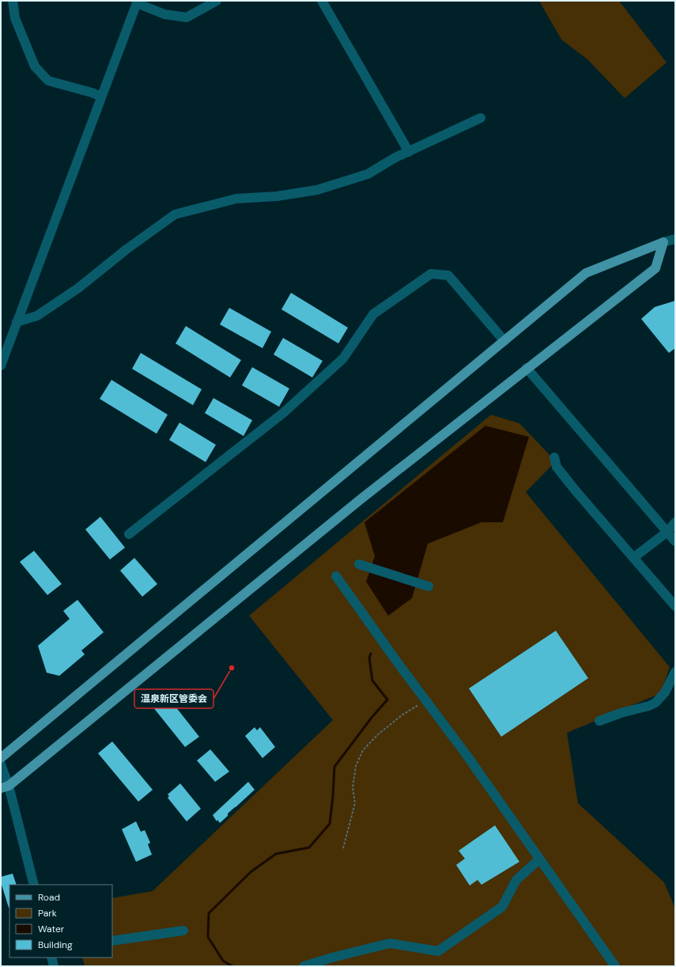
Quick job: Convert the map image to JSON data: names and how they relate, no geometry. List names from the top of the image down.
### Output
{
  "places": ["温泉新区管委会"],
  "legend": [
    "Road",
    "Park",
    "Water",
    "Building"
  ]
}
